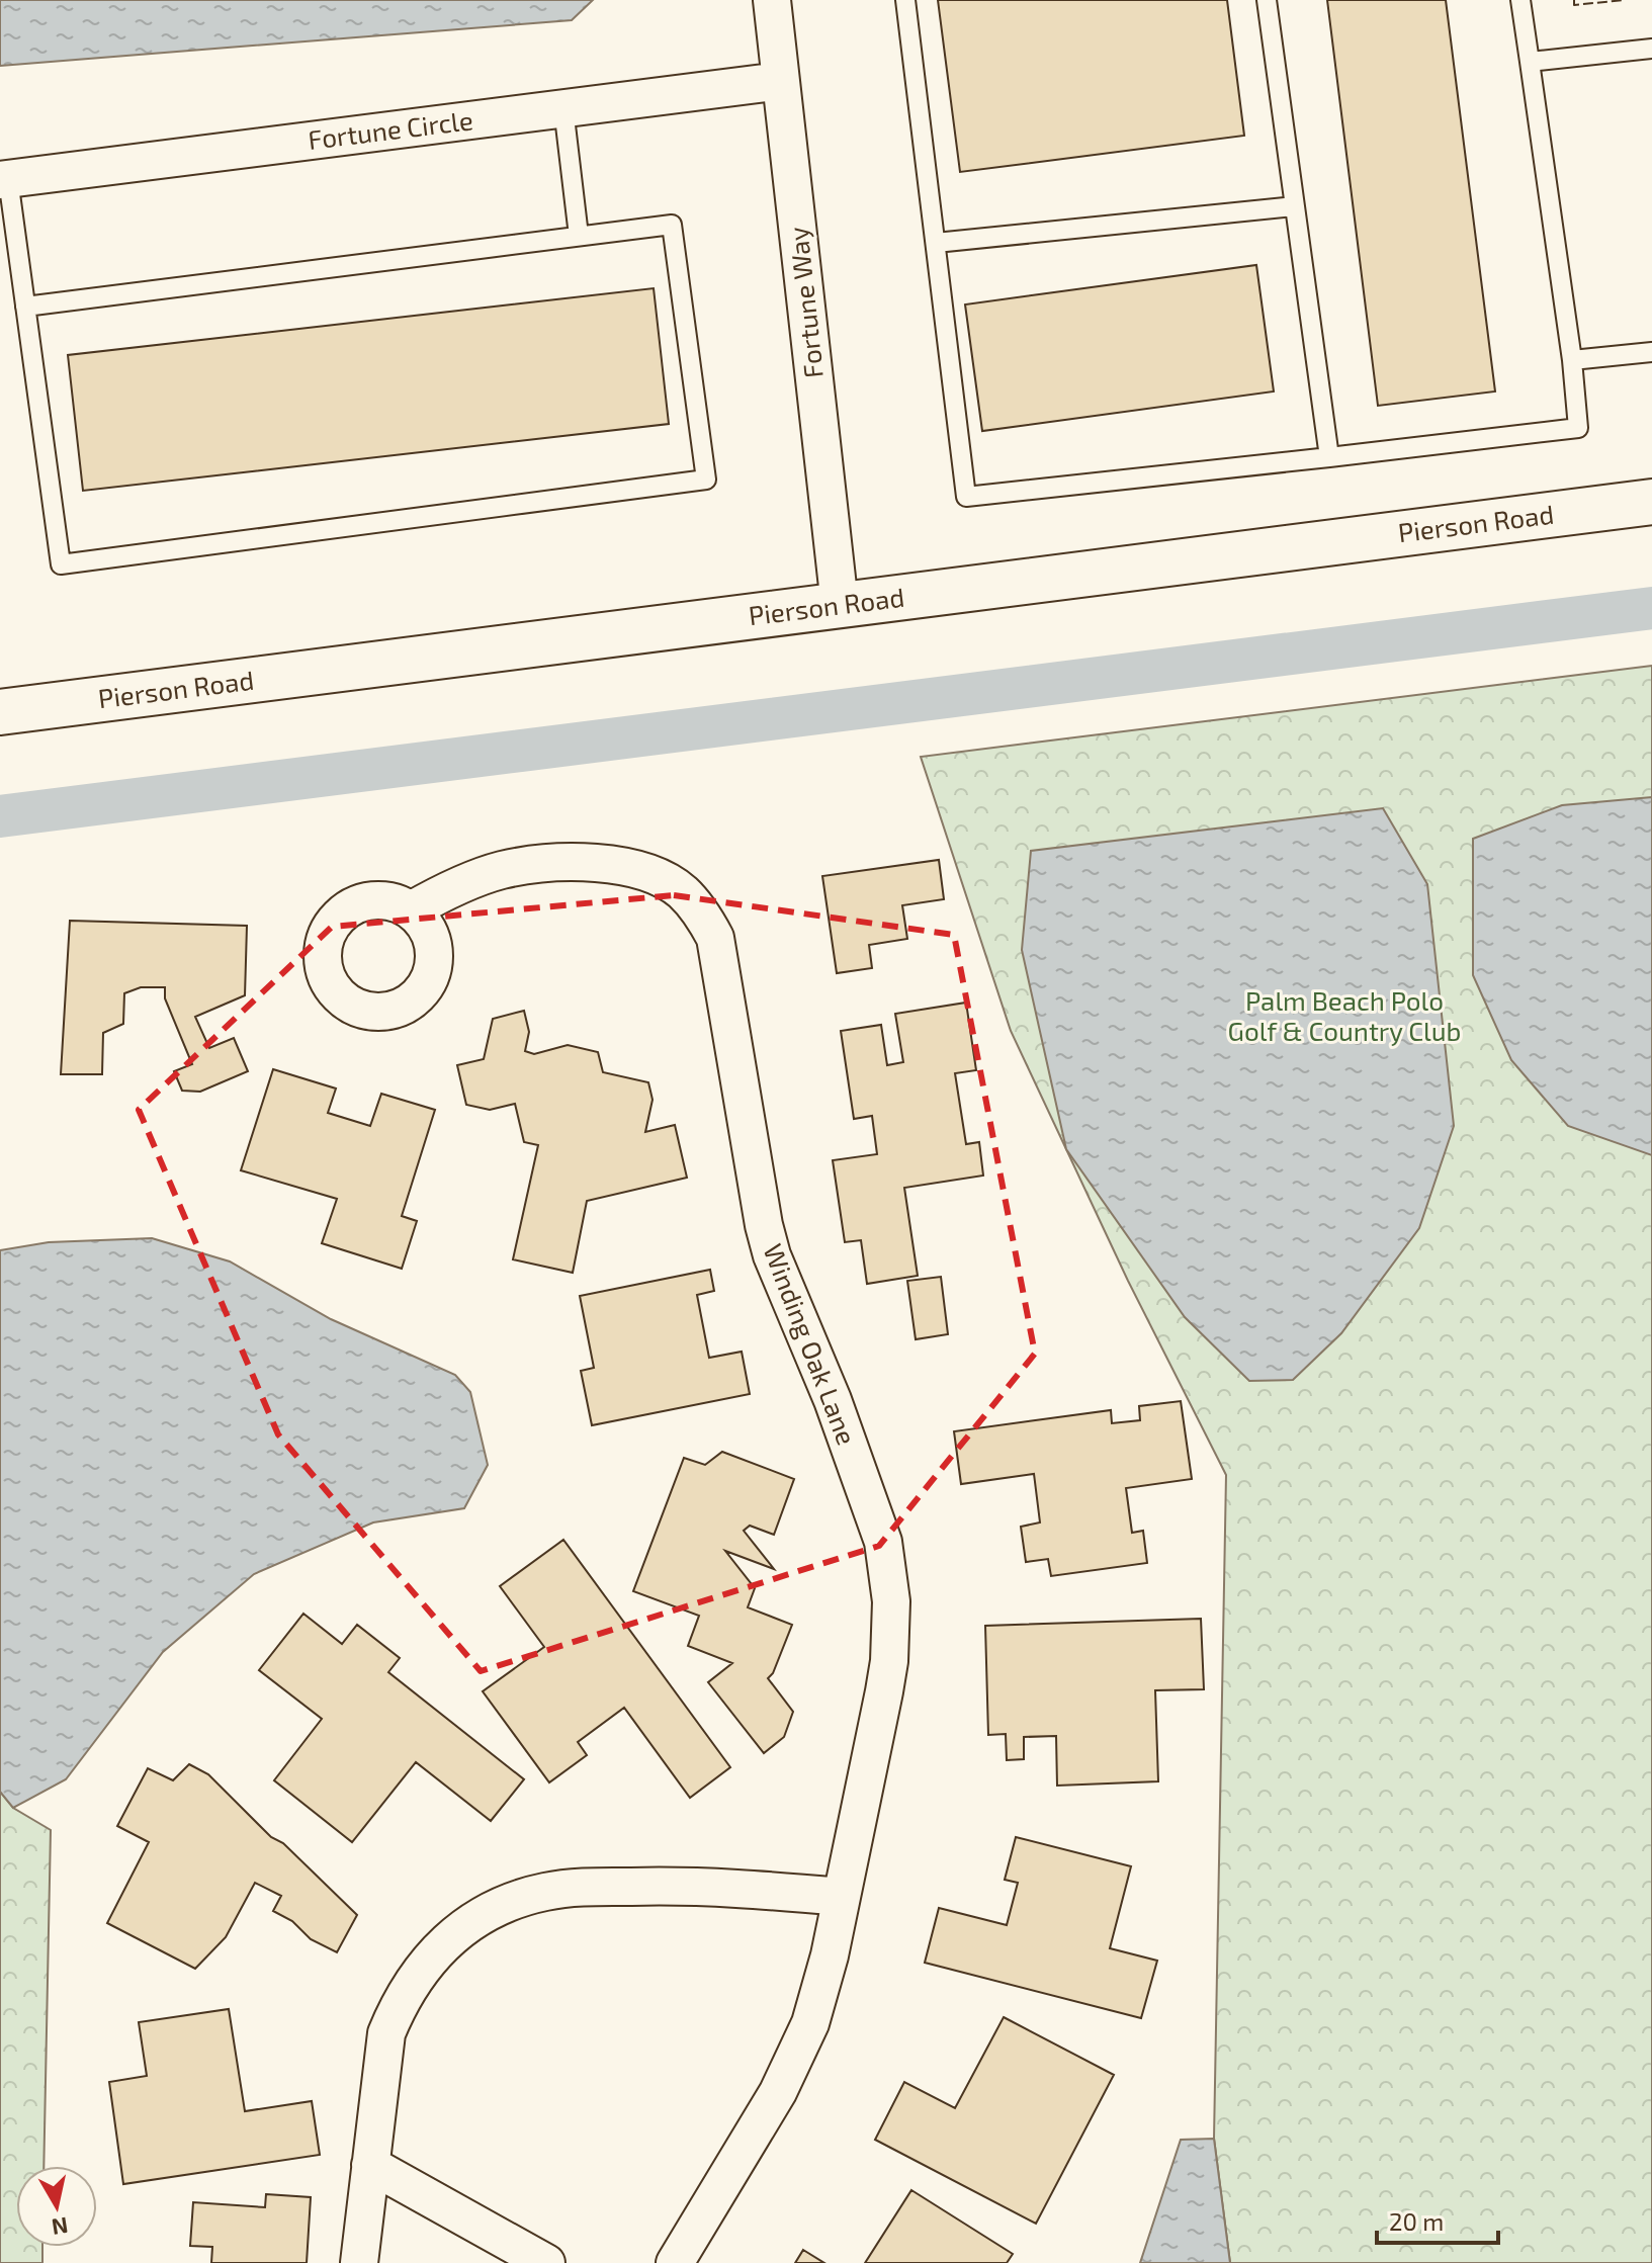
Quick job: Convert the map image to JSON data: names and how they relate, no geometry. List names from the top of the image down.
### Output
{
  "streets": {
    "street": [
      "Fortune Circle",
      "Fortune Way",
      "Pierson Road",
      "Winding Oak Lane"
    ]
  },
  "crossings": [
    ["Fortune Circle", "Fortune Way"],
    ["Fortune Way", "Pierson Road"]
  ],
  "parks": ["Palm Beach Polo Golf & Country Club"],
  "scale_bar": "20 m",
  "north": "bottom"
}
